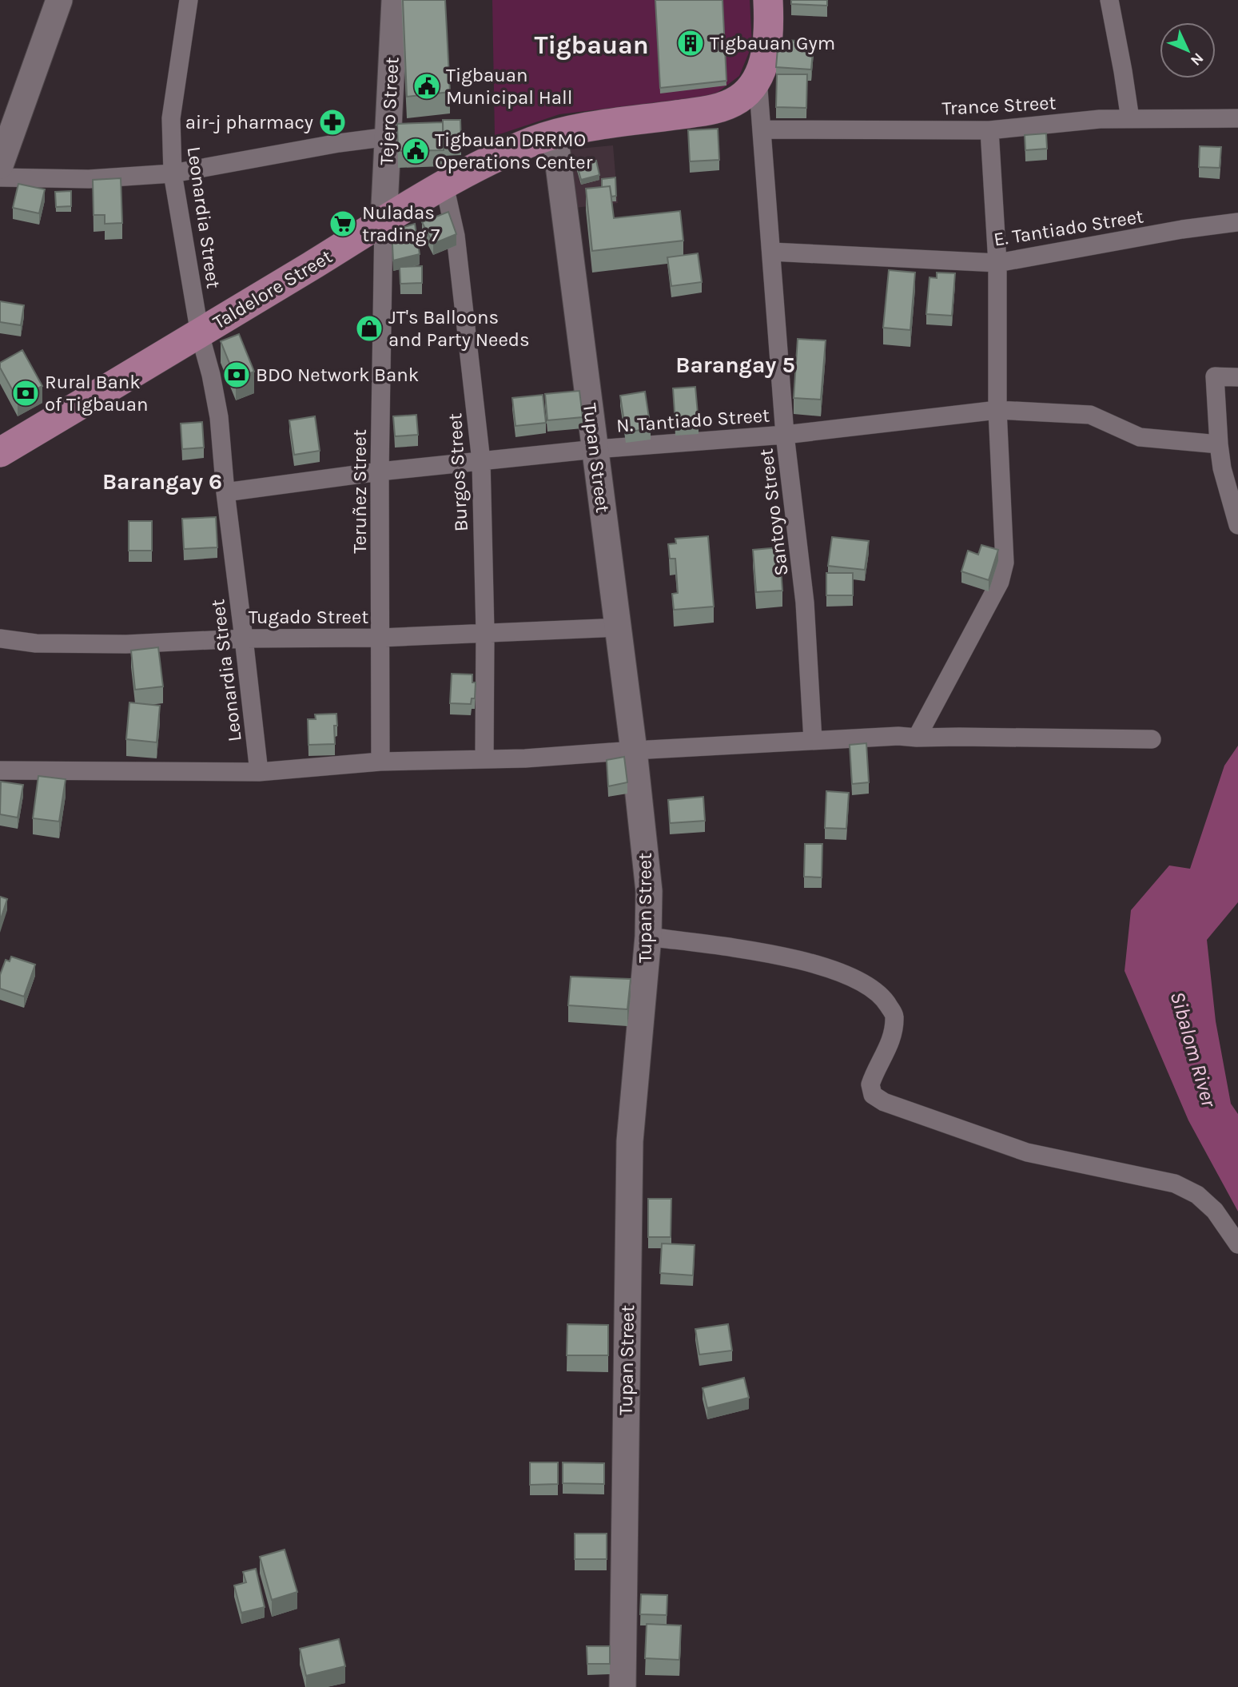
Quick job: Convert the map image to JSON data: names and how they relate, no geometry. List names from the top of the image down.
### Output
{
  "streets": {
    "main road": ["Tejero Street", "Taldelore Street", "Tupan Street"],
    "street": [
      "Trance Street",
      "Leonardia Street",
      "E. Tantiado Street",
      "N. Tantiado Street",
      "Burgos Street",
      "Teruñez Street",
      "Santoyo Street",
      "Tugado Street"
    ]
  },
  "crossings": [
    ["Trance Street", "Santoyo Street"],
    ["Tejero Street", "Taldelore Street"],
    ["Tejero Street", "Teruñez Street"],
    ["Leonardia Street", "Taldelore Street"],
    ["Leonardia Street", "N. Tantiado Street"],
    ["Leonardia Street", "Tugado Street"],
    ["E. Tantiado Street", "Santoyo Street"],
    ["Taldelore Street", "Tupan Street"],
    ["Taldelore Street", "Burgos Street"],
    ["Taldelore Street", "Teruñez Street"],
    ["Taldelore Street", "Santoyo Street"],
    ["N. Tantiado Street", "Tupan Street"],
    ["N. Tantiado Street", "Burgos Street"],
    ["N. Tantiado Street", "Teruñez Street"],
    ["N. Tantiado Street", "Santoyo Street"],
    ["Tupan Street", "Tugado Street"],
    ["Burgos Street", "Tugado Street"],
    ["Teruñez Street", "Tugado Street"]
  ],
  "districts": ["Tigbauan", "Barangay 5", "Barangay 6"],
  "water": ["Sibalom River"],
  "places": {
    "building": ["Tigbauan Gym"],
    "public building": ["Tigbauan Municipal Hall", "Tigbauan DRRMO Operations Center"],
    "pharmacy": ["air-j pharmacy"],
    "supermarket": ["Nuladas trading 7"],
    "shop": ["JT's Balloons and Party Needs"],
    "bank": ["BDO Network Bank", "Rural Bank of Tigbauan"]
  },
  "north": "bottom right"
}
